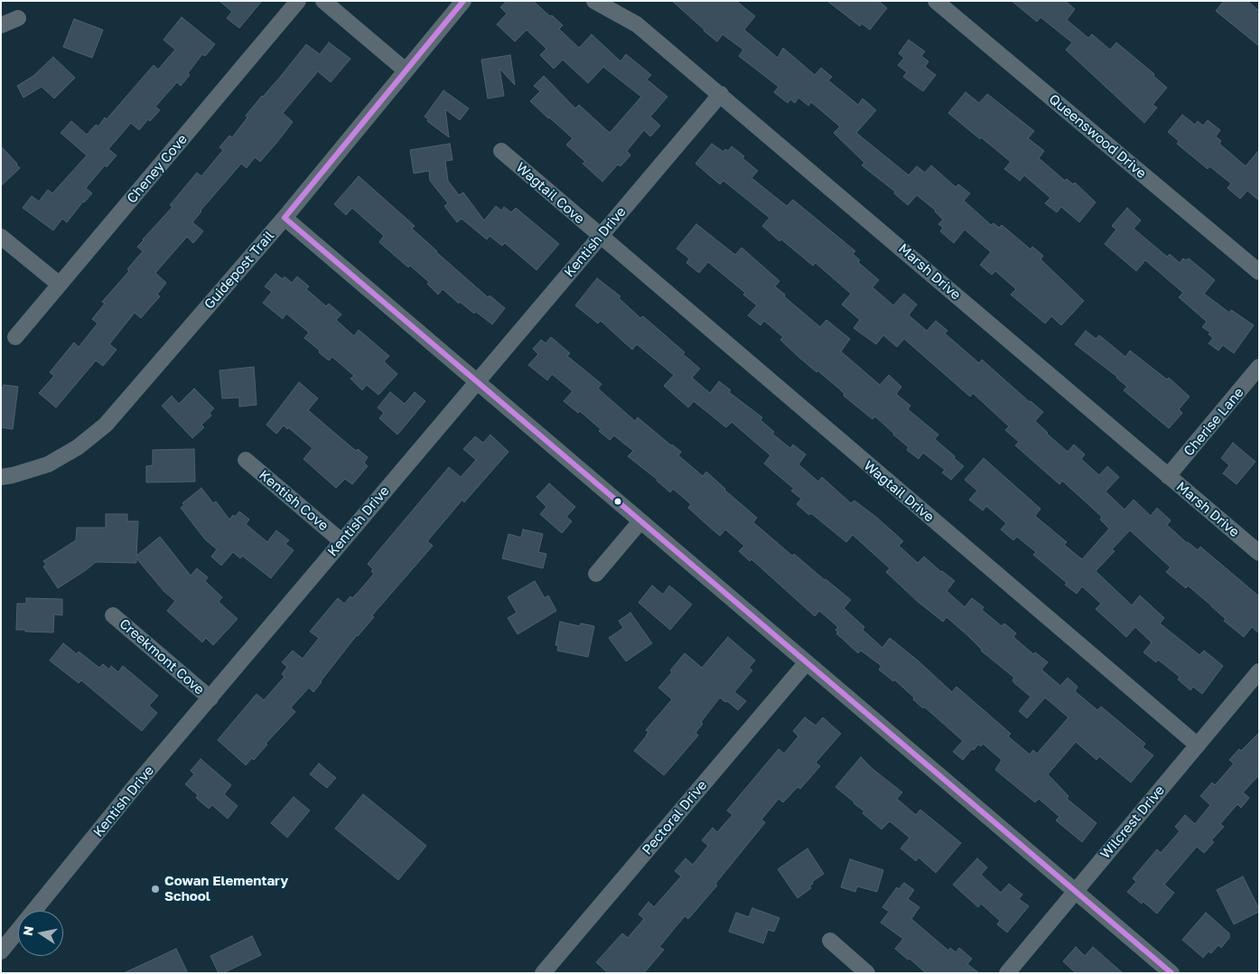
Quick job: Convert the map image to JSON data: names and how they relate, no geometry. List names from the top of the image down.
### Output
{
  "streets": {
    "street": [
      "Queenswood Drive",
      "Cheney Cove",
      "Wagtail Cove",
      "Kentish Drive",
      "Guidepost Trail",
      "Marsh Drive",
      "Cherise Lane",
      "Wagtail Drive",
      "Kentish Cove",
      "Creekmont Cove",
      "Pectoral Drive",
      "Wilcrest Drive"
    ]
  },
  "crossings": [
    ["Wagtail Cove", "Kentish Drive"],
    ["Wagtail Cove", "Wagtail Drive"],
    ["Kentish Drive", "Marsh Drive"],
    ["Kentish Drive", "Wagtail Drive"],
    ["Kentish Drive", "Kentish Cove"],
    ["Kentish Drive", "Creekmont Cove"],
    ["Marsh Drive", "Cherise Lane"],
    ["Wagtail Drive", "Wilcrest Drive"]
  ],
  "places": ["Cowan Elementary School"],
  "north": "left"
}
